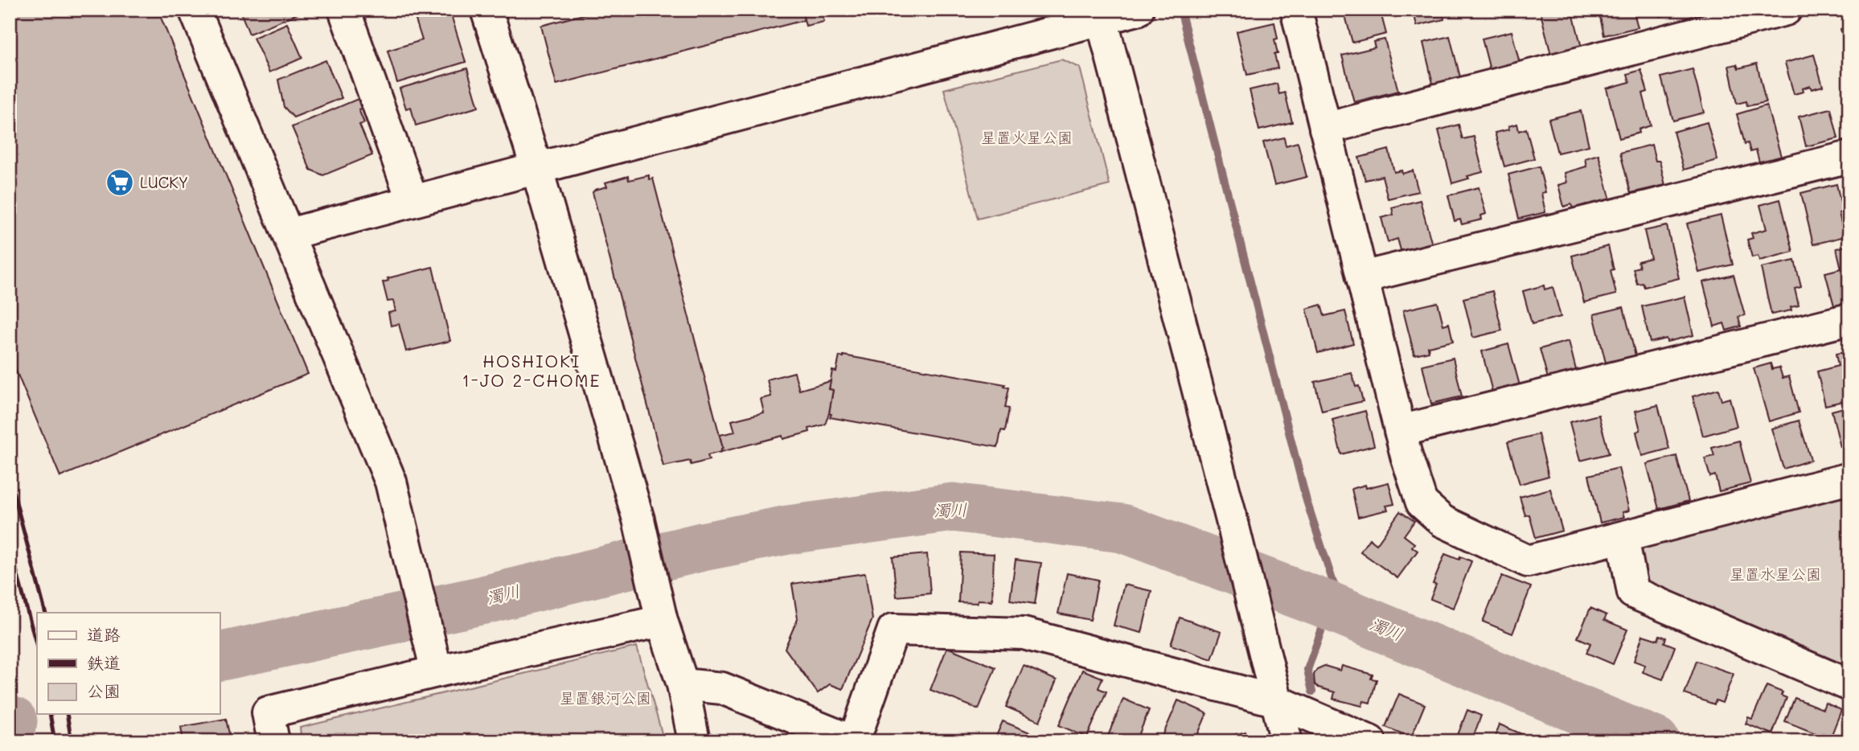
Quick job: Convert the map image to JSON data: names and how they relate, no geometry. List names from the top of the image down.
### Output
{
  "districts": ["HOSHIOKI 1-JO 2-CHOME"],
  "water": ["濁川"],
  "parks": ["星置火星公園", "星置水星公園", "星置銀河公園"],
  "places": {
    "supermarket": ["LUCKY"]
  },
  "legend": ["道路", "鉄道", "公園"]
}
